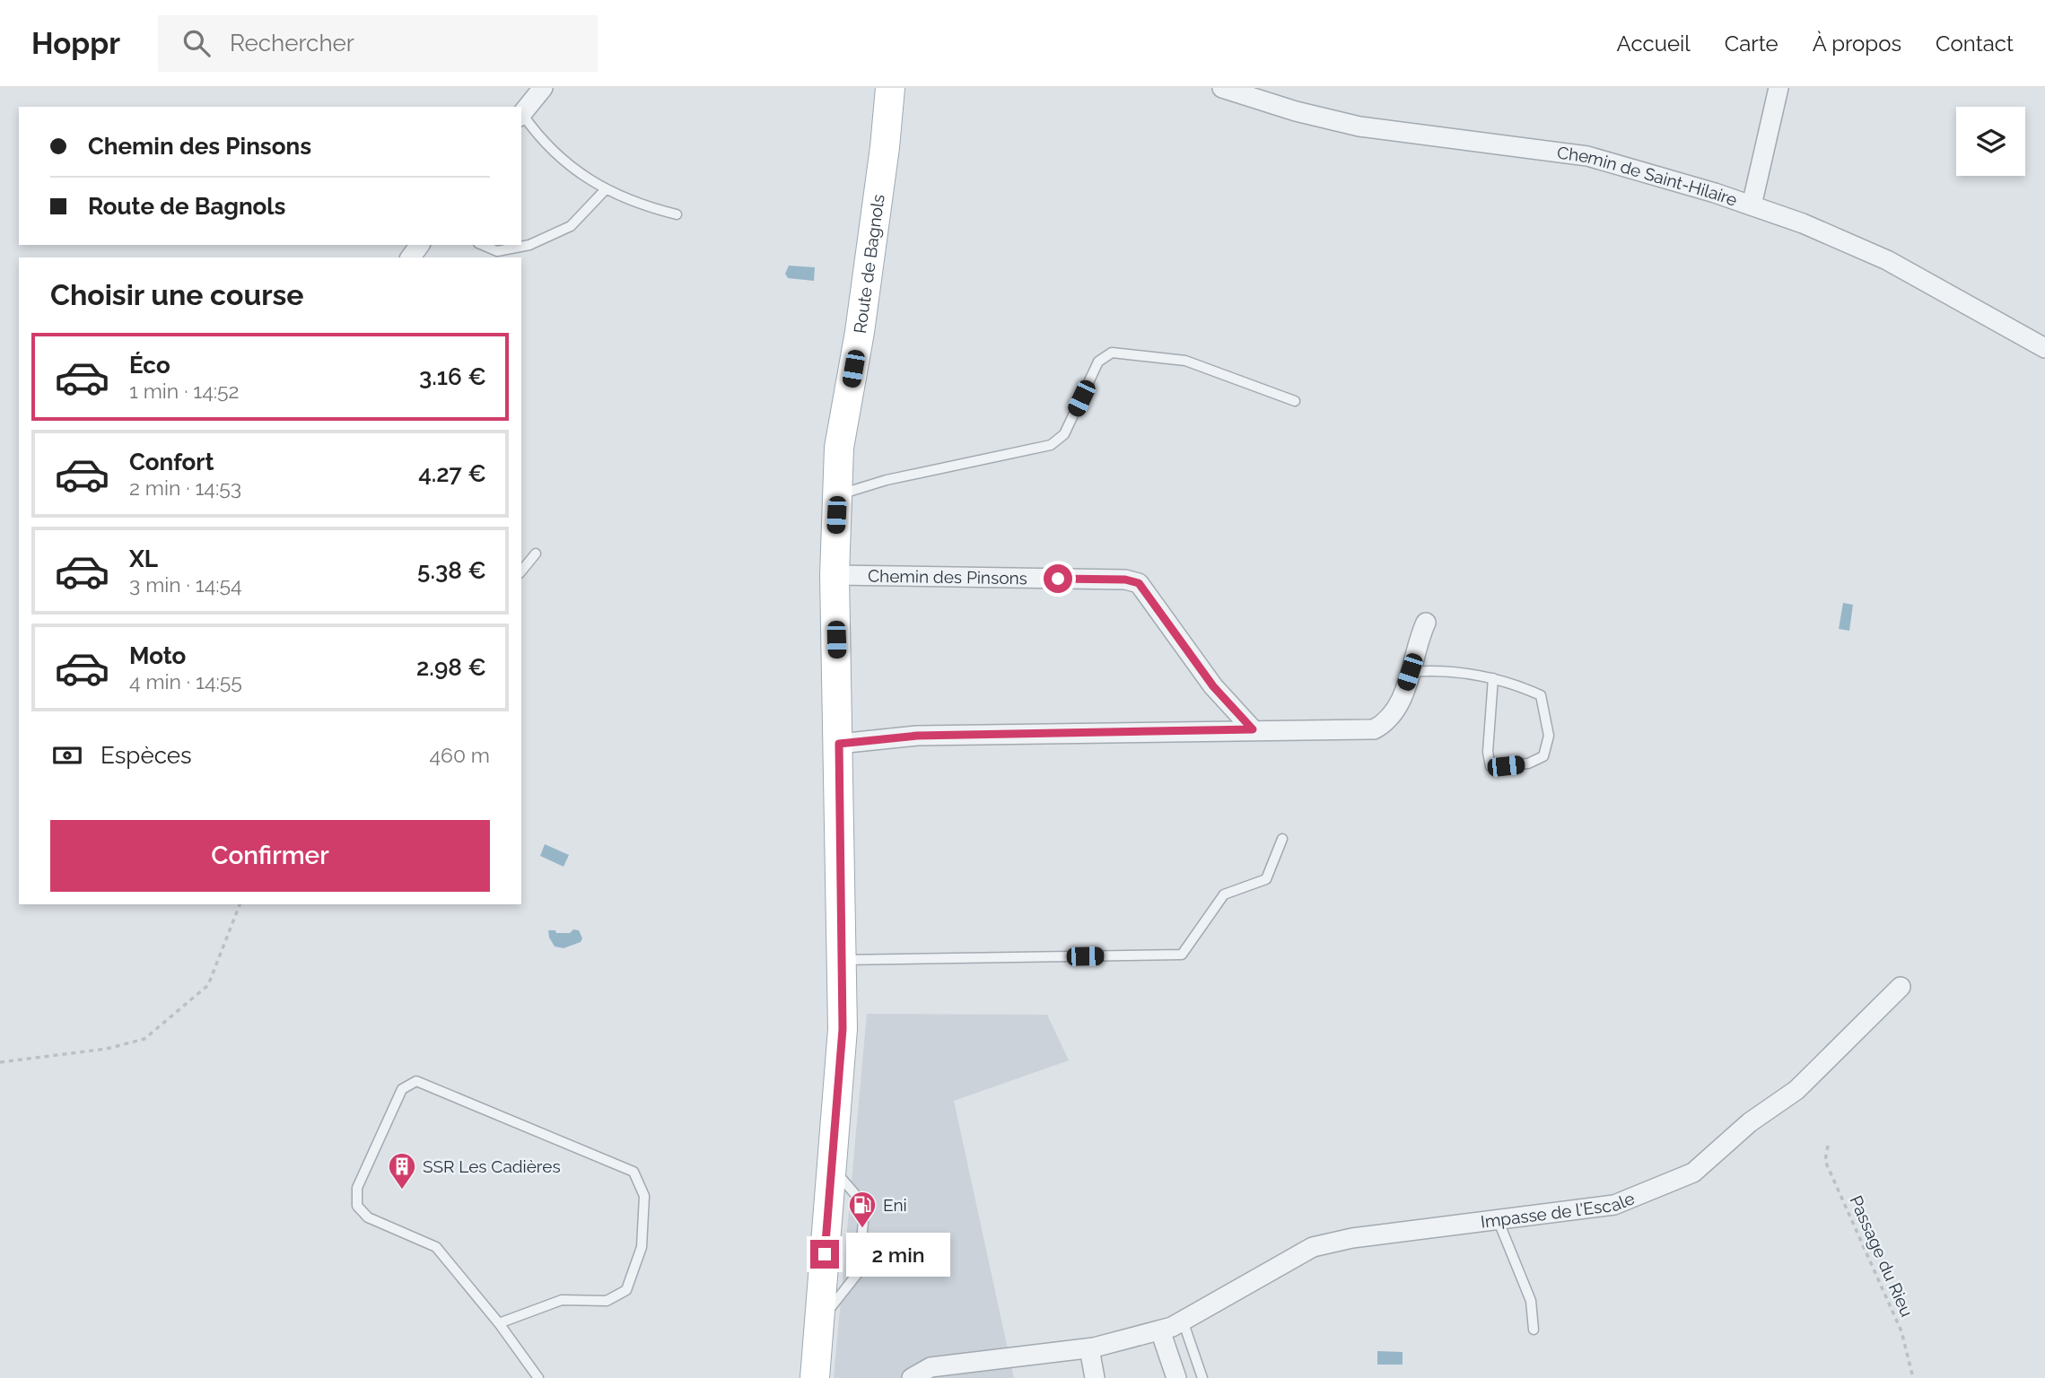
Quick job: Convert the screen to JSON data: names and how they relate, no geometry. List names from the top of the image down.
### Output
{
  "streets": {
    "main road": ["Route de Bagnols"],
    "street": ["Chemin de Saint-Hilaire", "Chemin des Pinsons", "Impasse de l'Escale"],
    "path": ["Passage du Rieu"]
  },
  "crossings": [
    ["Route de Bagnols", "Chemin des Pinsons"]
  ],
  "places": {
    "building": ["SSR Les Cadières"],
    "fuel station": ["Eni"]
  },
  "page": {
    "header": "Hoppr",
    "search": "Rechercher",
    "nav": [
      "Accueil",
      "Carte",
      "À propos",
      "Contact"
    ],
    "banner": ["Chemin des Pinsons", "Route de Bagnols"],
    "heading": "Choisir une course",
    "list": [
      {
        "name": "Éco",
        "note": "1 min · 14:52",
        "value": "3.16 €"
      },
      {
        "name": "Confort",
        "note": "2 min · 14:53",
        "value": "4.27 €"
      },
      {
        "name": "XL",
        "note": "3 min · 14:54",
        "value": "5.38 €"
      },
      {
        "name": "Moto",
        "note": "4 min · 14:55",
        "value": "2.98 €"
      }
    ],
    "pay": ["Espèces", "460 m"],
    "buttons": "Confirmer",
    "bubble": "2 min"
  }
}
